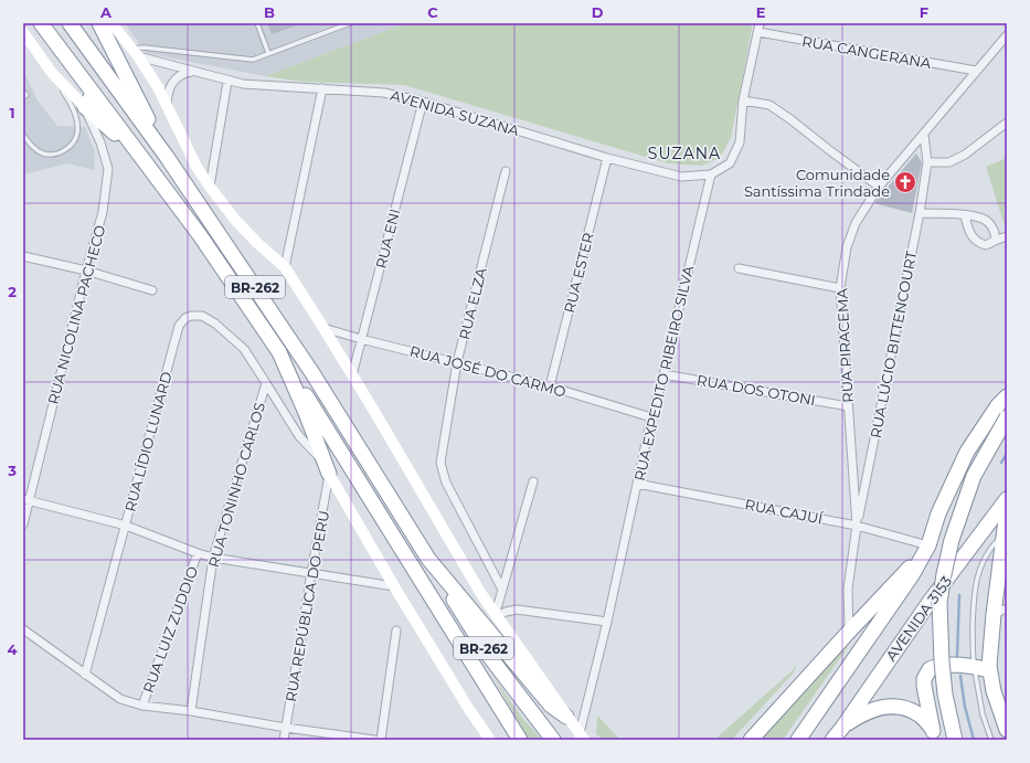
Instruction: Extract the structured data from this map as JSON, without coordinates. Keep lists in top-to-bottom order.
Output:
{
  "streets": {
    "highway": ["BR-262", "AVENIDA 3153"],
    "street": [
      "RUA CANGERANA",
      "AVENIDA SUZANA",
      "RUA ENI",
      "RUA ESTER",
      "RUA ELZA",
      "RUA NICOLINA PACHECO",
      "RUA LÚCIO BITTENCOURT",
      "RUA PIRACEMA",
      "RUA JOSÉ DO CARMO",
      "RUA EXPEDITO RIBEIRO SILVA",
      "RUA DOS OTONI",
      "RUA LÍDIO LUNARD",
      "RUA TONINHO CARLOS",
      "RUA CAJUÍ",
      "RUA REPÚBLICA DO PERU",
      "RUA LUIZ ZUDDIO"
    ]
  },
  "crossings": [
    ["RUA CANGERANA", "RUA PIRACEMA"],
    ["AVENIDA SUZANA", "RUA ENI"],
    ["AVENIDA SUZANA", "RUA ESTER"],
    ["AVENIDA SUZANA", "RUA EXPEDITO RIBEIRO SILVA"],
    ["RUA ENI", "RUA JOSÉ DO CARMO"],
    ["RUA ESTER", "RUA JOSÉ DO CARMO"],
    ["BR-262", "RUA LÍDIO LUNARD"],
    ["BR-262", "RUA REPÚBLICA DO PERU"],
    ["RUA ELZA", "RUA JOSÉ DO CARMO"],
    ["RUA LÚCIO BITTENCOURT", "RUA PIRACEMA"],
    ["RUA LÚCIO BITTENCOURT", "RUA CAJUÍ"],
    ["RUA PIRACEMA", "RUA DOS OTONI"],
    ["RUA PIRACEMA", "RUA CAJUÍ"],
    ["RUA JOSÉ DO CARMO", "RUA EXPEDITO RIBEIRO SILVA"],
    ["RUA EXPEDITO RIBEIRO SILVA", "RUA DOS OTONI"],
    ["RUA EXPEDITO RIBEIRO SILVA", "RUA CAJUÍ"],
    ["RUA LÍDIO LUNARD", "RUA TONINHO CARLOS"],
    ["RUA LÍDIO LUNARD", "RUA REPÚBLICA DO PERU"],
    ["RUA LÍDIO LUNARD", "RUA LUIZ ZUDDIO"],
    ["RUA TONINHO CARLOS", "RUA LUIZ ZUDDIO"],
    ["RUA CAJUÍ", "AVENIDA 3153"],
    ["RUA REPÚBLICA DO PERU", "RUA LUIZ ZUDDIO"]
  ],
  "districts": ["SUZANA"],
  "places": {
    "church": ["Comunidade Santíssima Trindade"]
  },
  "grid": {
    "columns": [
      "A",
      "B",
      "C",
      "D",
      "E",
      "F"
    ],
    "rows": [
      "1",
      "2",
      "3",
      "4"
    ]
  }
}
